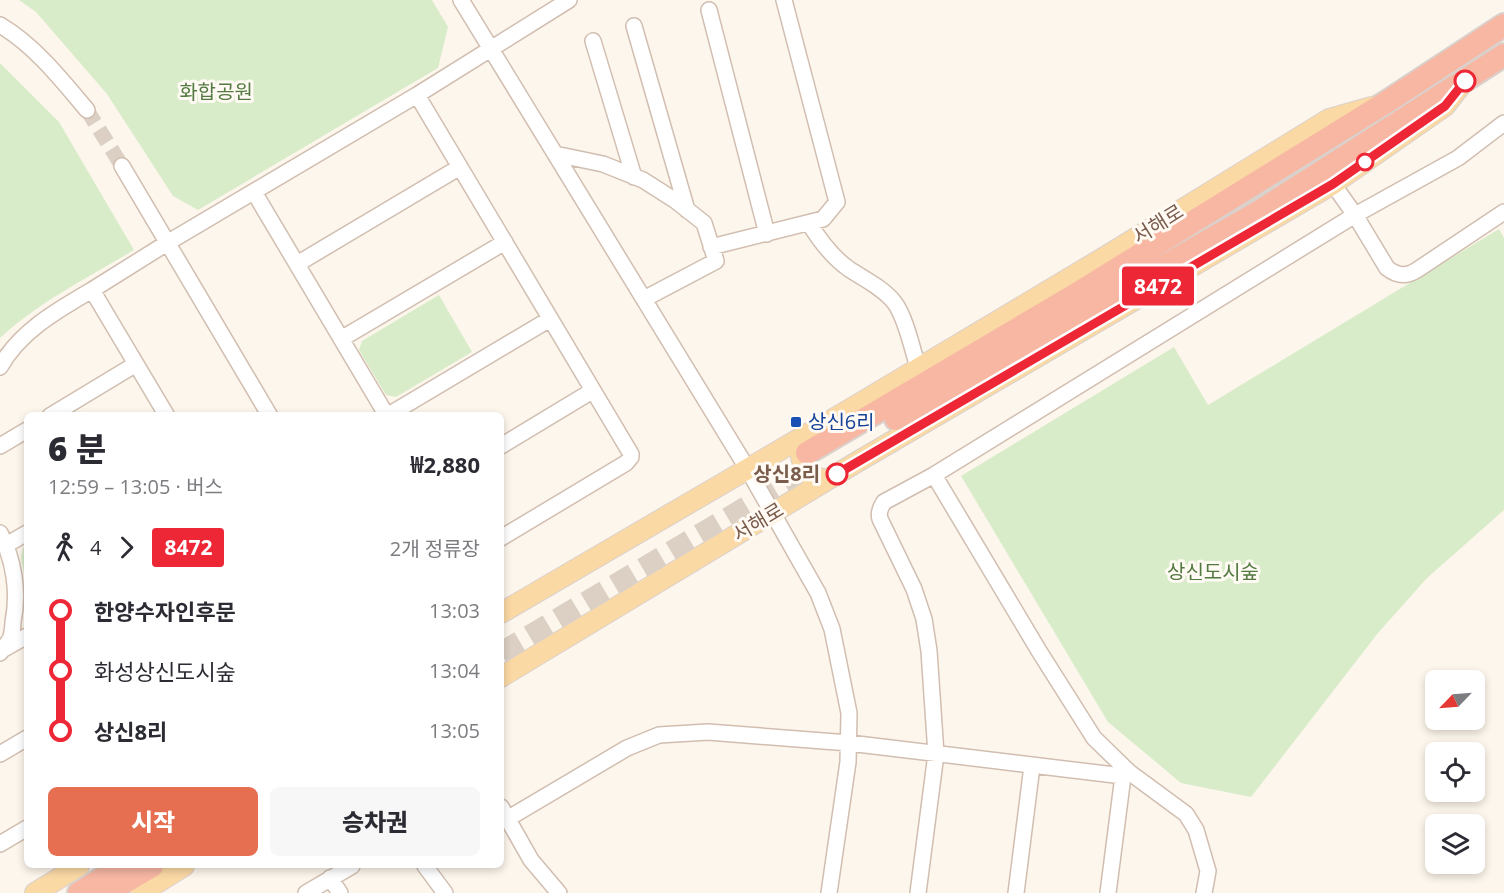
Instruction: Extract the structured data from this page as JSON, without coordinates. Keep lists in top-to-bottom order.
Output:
{
  "streets": {
    "highway": ["서해로"]
  },
  "parks": ["화합공원", "상신도시숲"],
  "places": {
    "transit": ["상신6리"],
    "other": ["상신8리"]
  },
  "lines": ["bus line 8472"],
  "north": "bottom left",
  "page": {
    "on_map": "8472",
    "heading": ["6 분", "12:59 – 13:05 · 버스", "₩2,880"],
    "legs": ["4", "8472", "2개 정류장"],
    "list": [
      {
        "name": "한양수자인후문",
        "value": "13:03"
      },
      {
        "name": "화성상신도시숲",
        "value": "13:04"
      },
      {
        "name": "상신8리",
        "value": "13:05"
      }
    ],
    "buttons": ["시작", "승차권"]
  }
}
